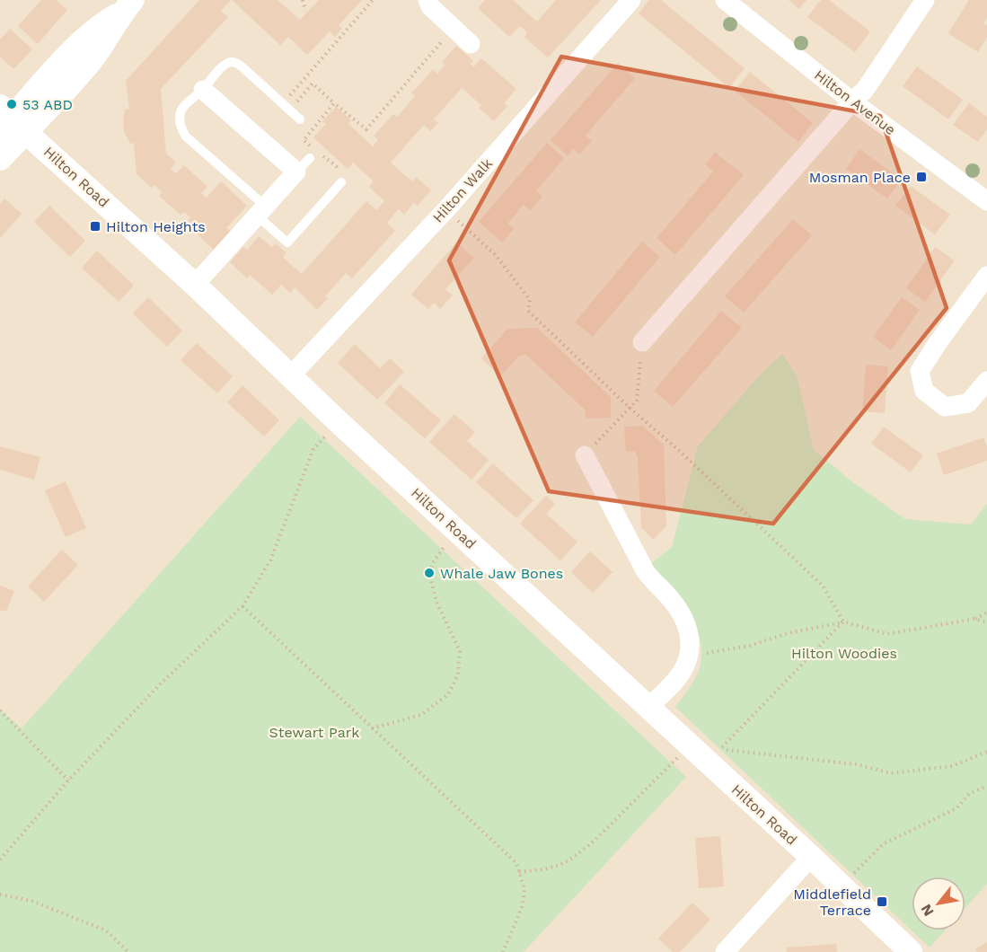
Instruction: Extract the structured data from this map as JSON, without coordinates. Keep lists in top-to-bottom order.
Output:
{
  "streets": {
    "street": ["Hilton Avenue", "Hilton Road", "Hilton Walk"]
  },
  "crossings": [
    ["Hilton Road", "Hilton Walk"]
  ],
  "parks": ["Hilton Woodies", "Stewart Park"],
  "places": {
    "other": ["53 ABD", "Whale Jaw Bones"],
    "transit": ["Mosman Place", "Hilton Heights", "Middlefield Terrace"]
  },
  "north": "bottom left"
}
